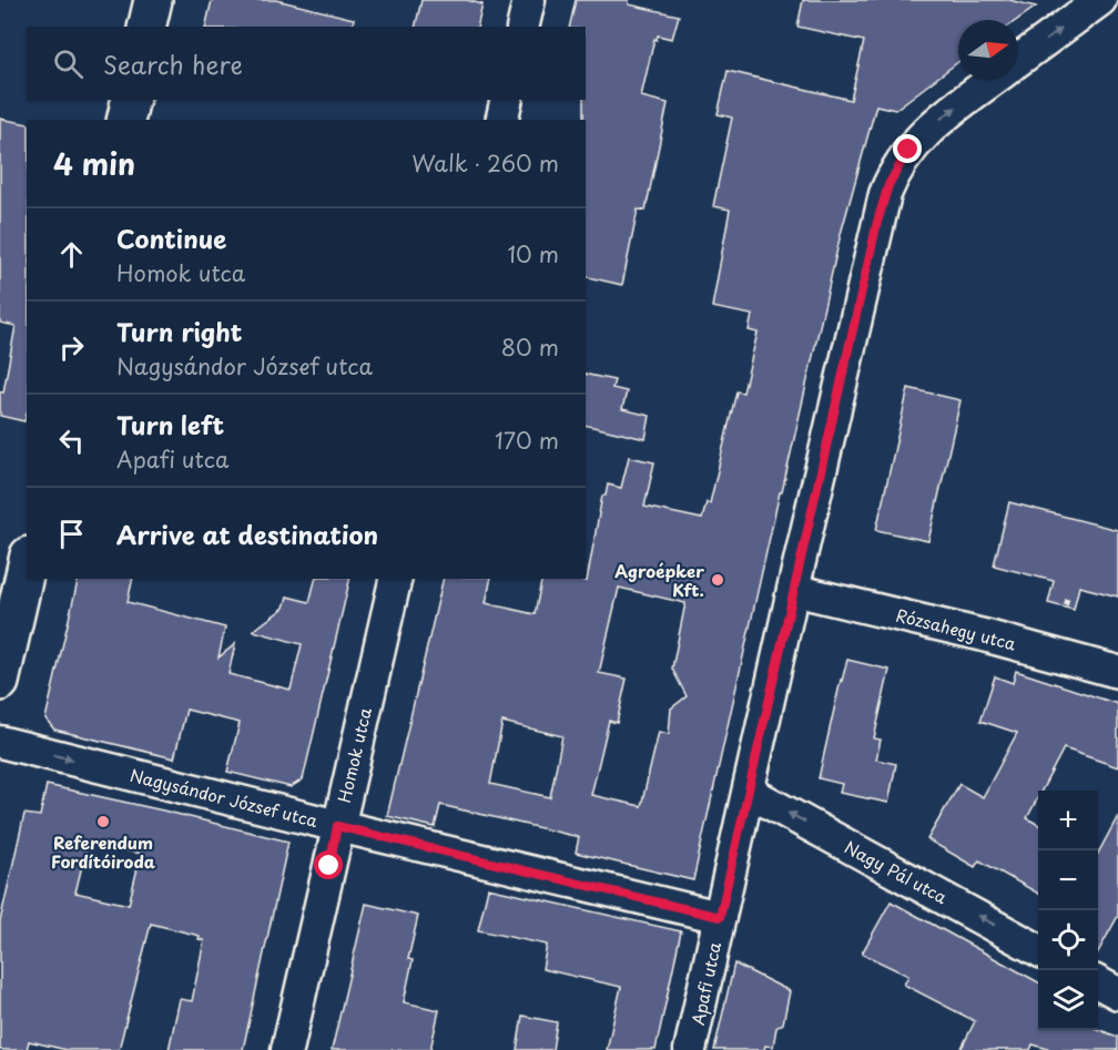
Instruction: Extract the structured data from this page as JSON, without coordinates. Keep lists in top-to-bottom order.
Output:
{
  "streets": {
    "street": [
      "Rózsahegy utca",
      "Homok utca",
      "Nagysándor József utca",
      "Nagy Pál utca",
      "Apafi utca"
    ]
  },
  "crossings": [
    ["Rózsahegy utca", "Apafi utca"],
    ["Homok utca", "Nagysándor József utca"],
    ["Nagysándor József utca", "Apafi utca"],
    ["Nagy Pál utca", "Apafi utca"]
  ],
  "one_way": ["Nagysándor József utca", "Nagy Pál utca", "Apafi utca"],
  "places": ["Agroépker Kft.", "Referendum Fordítóiroda"],
  "north": "right",
  "page": {
    "search": "Search here",
    "heading": ["4 min", "Walk · 260 m"],
    "list": [
      ["Continue", "Homok utca", "10 m"],
      ["Turn right", "Nagysándor József utca", "80 m"],
      ["Turn left", "Apafi utca", "170 m"],
      "Arrive at destination"
    ],
    "map_buttons": ["+", "−"]
  }
}
